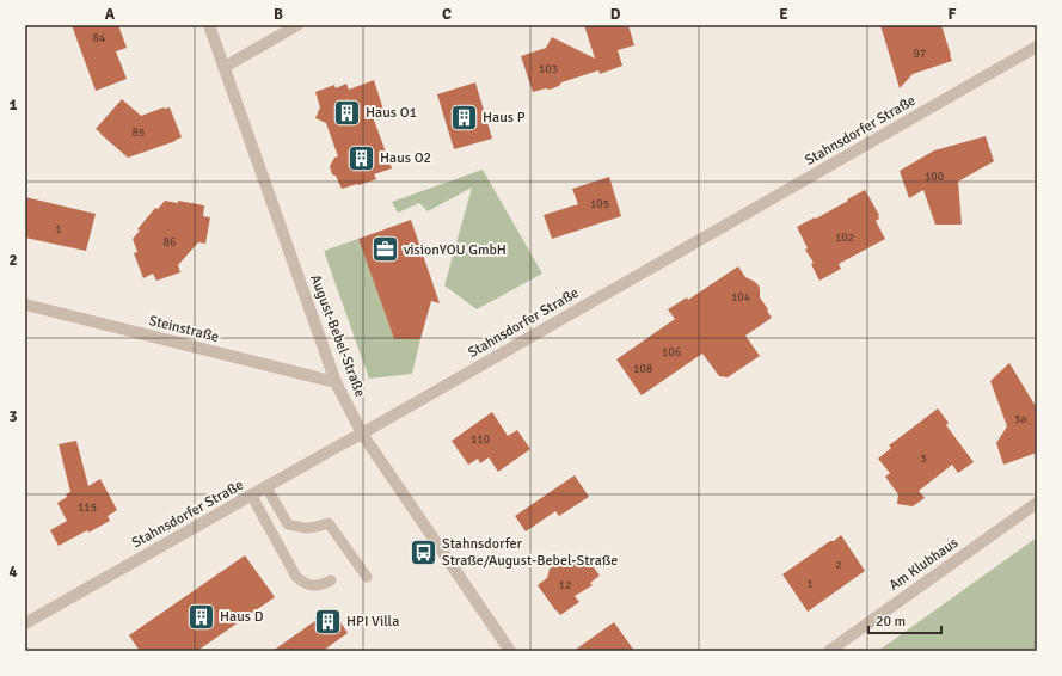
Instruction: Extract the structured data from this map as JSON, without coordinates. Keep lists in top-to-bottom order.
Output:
{
  "streets": {
    "street": [
      "Stahnsdorfer Straße",
      "Steinstraße",
      "August-Bebel-Straße",
      "Am Klubhaus"
    ]
  },
  "crossings": [
    ["Stahnsdorfer Straße", "August-Bebel-Straße"],
    ["Steinstraße", "August-Bebel-Straße"]
  ],
  "places": {
    "building": [
      "Haus O1",
      "Haus P",
      "Haus O2",
      "Haus D",
      "HPI Villa"
    ],
    "office": ["visionYOU GmbH"],
    "bus stop": ["Stahnsdorfer Straße/August-Bebel-Straße"]
  },
  "house_numbers": [
    "84",
    "97",
    "103",
    "85",
    "100",
    "105",
    "1",
    "102",
    "86",
    "104",
    "106",
    "108",
    "3a",
    "110",
    "3",
    "115",
    "2",
    "1",
    "12"
  ],
  "scale_bar": "20 m",
  "grid": {
    "columns": [
      "A",
      "B",
      "C",
      "D",
      "E",
      "F"
    ],
    "rows": [
      "1",
      "2",
      "3",
      "4"
    ]
  }
}
